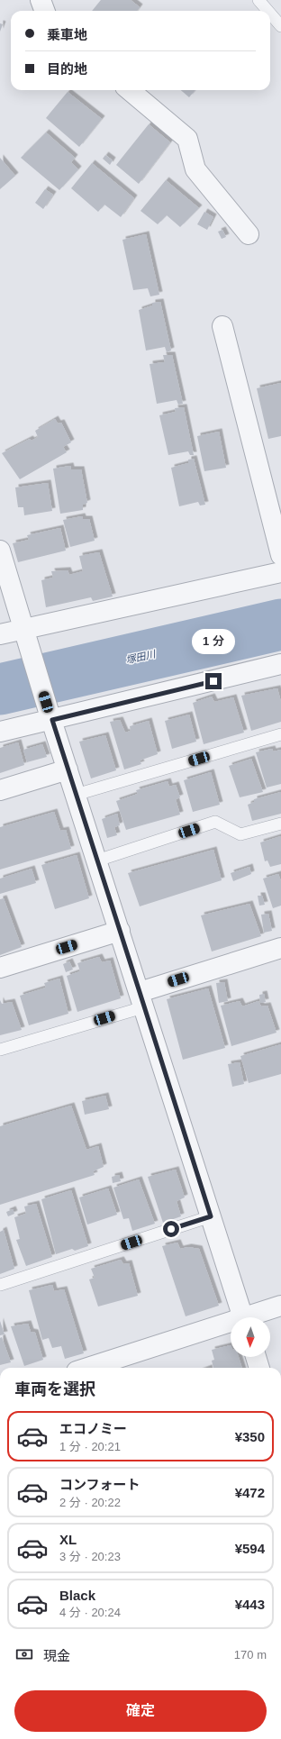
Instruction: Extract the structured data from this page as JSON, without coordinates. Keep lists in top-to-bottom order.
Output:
{
  "water": ["塚田川"],
  "north": "bottom",
  "page": {
    "banner": ["乗車地", "目的地"],
    "bubble": "1 分",
    "heading": "車両を選択",
    "list": [
      {
        "name": "エコノミー",
        "note": "1 分 · 20:21",
        "value": "¥350"
      },
      {
        "name": "コンフォート",
        "note": "2 分 · 20:22",
        "value": "¥472"
      },
      {
        "name": "XL",
        "note": "3 分 · 20:23",
        "value": "¥594"
      },
      {
        "name": "Black",
        "note": "4 分 · 20:24",
        "value": "¥443"
      }
    ],
    "pay": ["現金", "170 m"],
    "buttons": "確定"
  }
}
